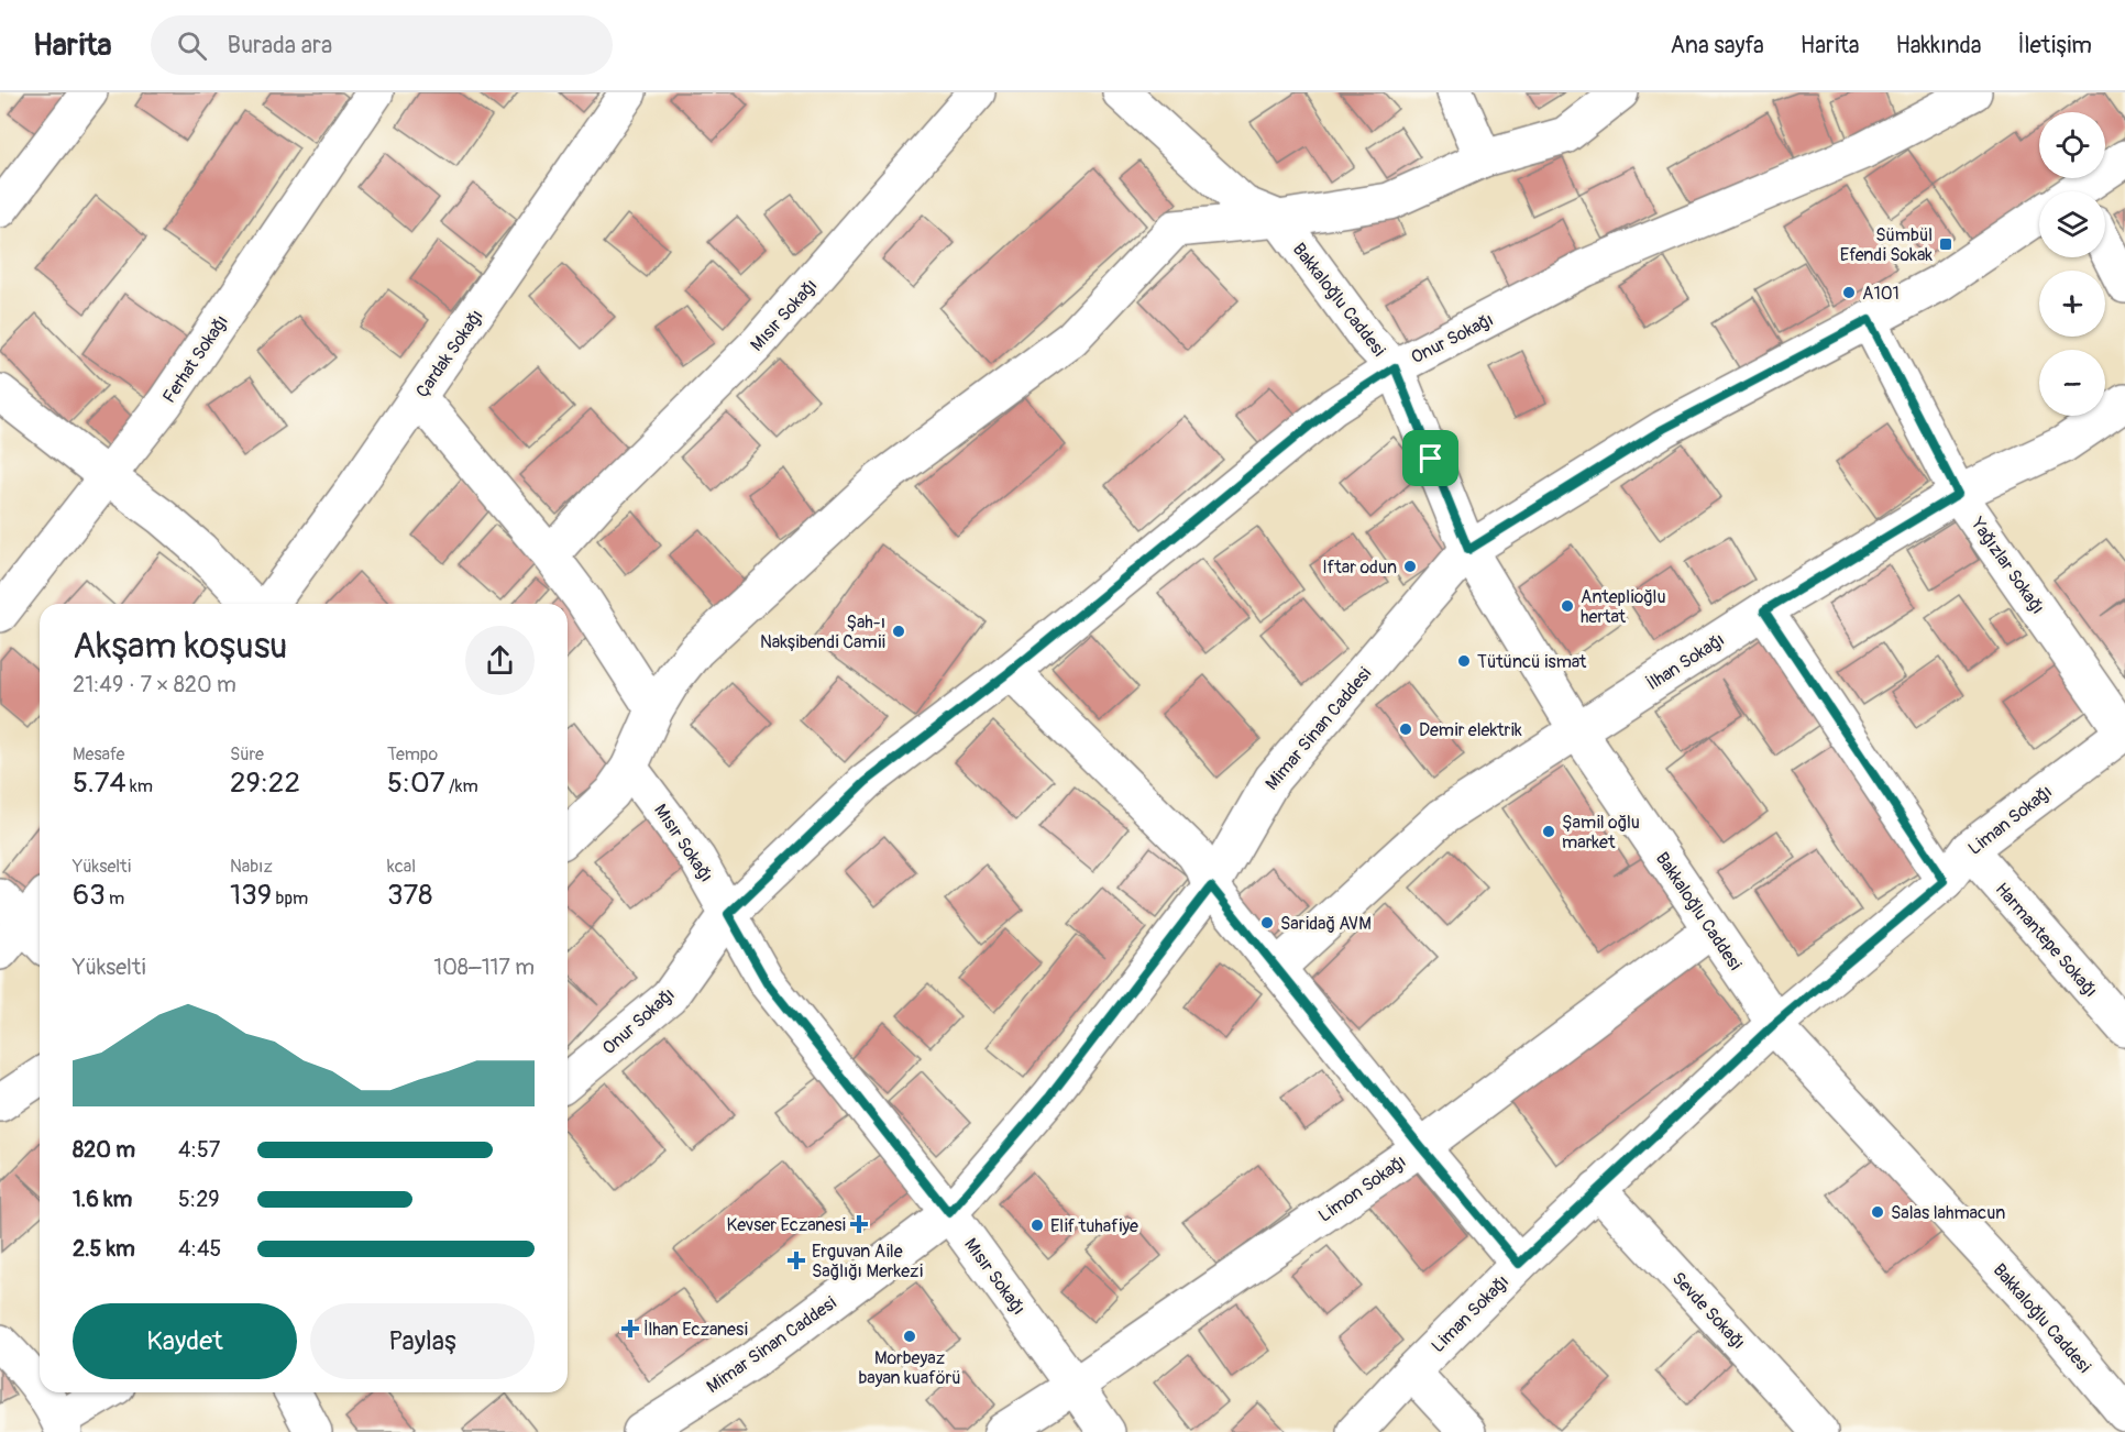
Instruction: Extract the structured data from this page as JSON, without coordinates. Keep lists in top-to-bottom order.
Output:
{
  "streets": {
    "street": [
      "Bakkaloğlu Caddesi",
      "Mısır Sokağı",
      "Onur Sokağı",
      "Çardak Sokağı",
      "Ferhat Sokağı",
      "Yağızlar Sokağı",
      "İlhan Sokağı",
      "Mimar Sinan Caddesi",
      "Liman Sokağı",
      "Harmantepe Sokağı",
      "Limon Sokağı",
      "Sevde Sokağı"
    ]
  },
  "crossings": [
    ["Bakkaloğlu Caddesi", "Onur Sokağı"],
    ["Bakkaloğlu Caddesi", "İlhan Sokağı"],
    ["Bakkaloğlu Caddesi", "Mimar Sinan Caddesi"],
    ["Bakkaloğlu Caddesi", "Liman Sokağı"],
    ["Bakkaloğlu Caddesi", "Limon Sokağı"],
    ["Mısır Sokağı", "Onur Sokağı"],
    ["Mısır Sokağı", "Mimar Sinan Caddesi"],
    ["Mısır Sokağı", "Limon Sokağı"],
    ["Yağızlar Sokağı", "İlhan Sokağı"],
    ["Yağızlar Sokağı", "Mimar Sinan Caddesi"],
    ["Yağızlar Sokağı", "Liman Sokağı"],
    ["Liman Sokağı", "Harmantepe Sokağı"],
    ["Liman Sokağı", "Sevde Sokağı"]
  ],
  "places": {
    "transit": ["Sümbül Efendi Sokak"],
    "other": [
      "A101",
      "Iftar odun",
      "Anteplioğlu hertat",
      "Şah-ı Nakşibendi Camii",
      "Tütüncü ismat",
      "Demir elektrik",
      "Şamil oğlu market",
      "Saridağ AVM",
      "Salas lahmacun",
      "Elif tuhafiye",
      "Morbeyaz bayan kuaförü"
    ],
    "health": ["Kevser Eczanesi", "Erguvan Aile Sağlığı Merkezi", "İlhan Eczanesi"]
  },
  "page": {
    "header": "Harita",
    "search": "Burada ara",
    "nav": [
      "Ana sayfa",
      "Harita",
      "Hakkında",
      "İletişim"
    ],
    "map_buttons": ["+", "−"],
    "heading": ["Akşam koşusu", "21:49 · 7 × 820 m"],
    "stats": [
      ["Mesafe", "5.74 km"],
      ["Süre", "29:22"],
      ["Tempo", "5:07 /km"],
      ["Yükselti", "63 m"],
      ["Nabız", "139 bpm"],
      ["kcal", "378"]
    ],
    "chart": ["Yükselti", "108–117 m"],
    "list": [
      {
        "name": "820 m",
        "note": "4:57"
      },
      {
        "name": "1.6 km",
        "note": "5:29"
      },
      {
        "name": "2.5 km",
        "note": "4:45"
      }
    ],
    "buttons": ["Kaydet", "Paylaş"]
  }
}
